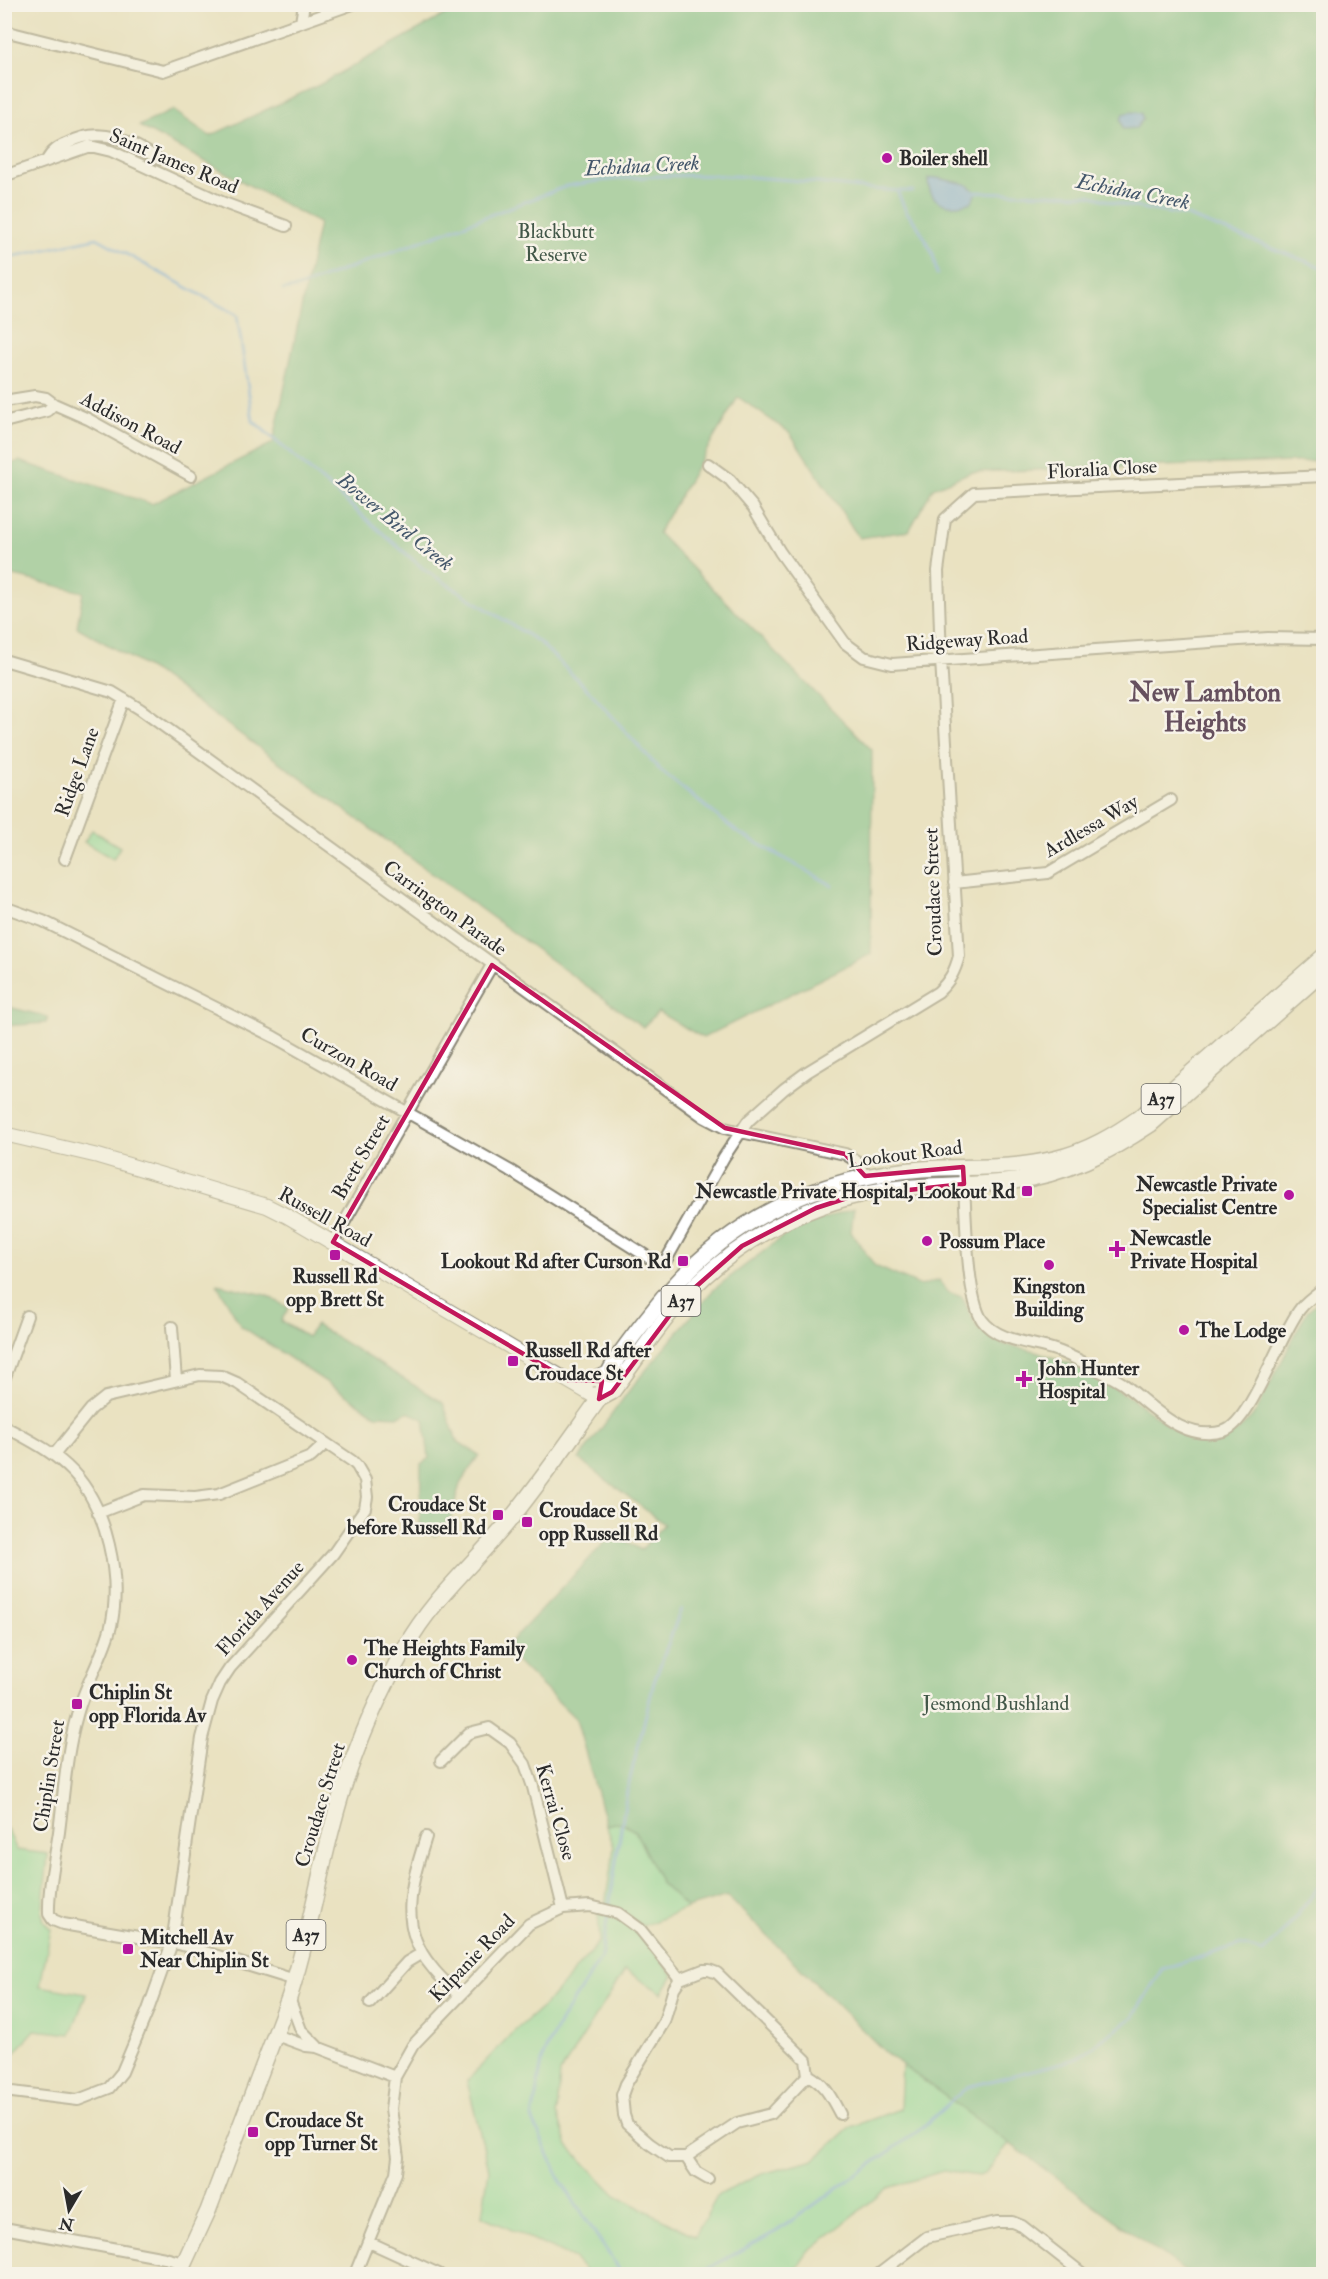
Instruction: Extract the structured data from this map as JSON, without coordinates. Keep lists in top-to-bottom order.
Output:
{
  "streets": {
    "highway": ["Croudace Street", "A37", "Lookout Road"],
    "main road": ["Russell Road"],
    "street": [
      "Saint James Road",
      "Addison Road",
      "Floralia Close",
      "Ridgeway Road",
      "Ridge Lane",
      "Ardlessa Way",
      "Carrington Parade",
      "Curzon Road",
      "Brett Street",
      "Florida Avenue",
      "Chiplin Street",
      "Kerrai Close",
      "Kilpanie Road"
    ]
  },
  "crossings": [
    ["Floralia Close", "Croudace Street"],
    ["Ridgeway Road", "Croudace Street"],
    ["Ridge Lane", "Carrington Parade"],
    ["Ardlessa Way", "Croudace Street"],
    ["Croudace Street", "Carrington Parade"],
    ["Croudace Street", "Curzon Road"],
    ["Croudace Street", "Lookout Road"],
    ["Croudace Street", "Russell Road"],
    ["Carrington Parade", "Lookout Road"],
    ["Carrington Parade", "Brett Street"],
    ["Curzon Road", "Brett Street"],
    ["Lookout Road", "Russell Road"],
    ["Brett Street", "Russell Road"],
    ["Florida Avenue", "Chiplin Street"],
    ["Kerrai Close", "Kilpanie Road"]
  ],
  "districts": ["New Lambton Heights"],
  "water": ["Echidna Creek", "Bower Bird Creek"],
  "parks": ["Blackbutt Reserve", "Jesmond Bushland"],
  "places": {
    "other": [
      "Boiler shell",
      "Newcastle Private Specialist Centre",
      "Possum Place",
      "Kingston Building",
      "The Lodge",
      "The Heights Family Church of Christ"
    ],
    "transit": [
      "Newcastle Private Hospital, Lookout Rd",
      "Russell Rd opp Brett St",
      "Lookout Rd after Curson Rd",
      "Russell Rd after Croudace St",
      "Croudace St before Russell Rd",
      "Croudace St opp Russell Rd",
      "Chiplin St opp Florida Av",
      "Mitchell Av Near Chiplin St",
      "Croudace St opp Turner St"
    ],
    "health": ["Newcastle Private Hospital", "John Hunter Hospital"]
  },
  "north": "bottom"
}
